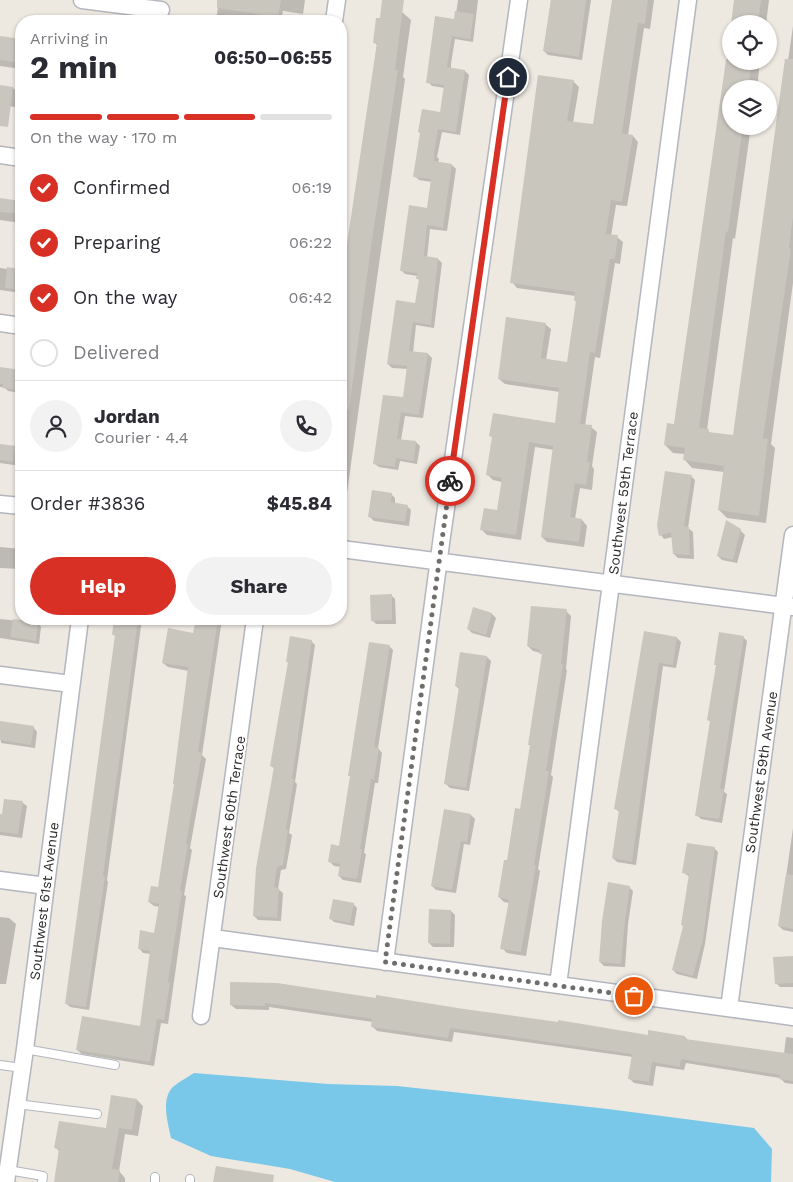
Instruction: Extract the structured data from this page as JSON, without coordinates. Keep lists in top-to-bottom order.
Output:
{
  "streets": {
    "street": [
      "Southwest 59th Terrace",
      "Southwest 59th Avenue",
      "Southwest 60th Terrace",
      "Southwest 61st Avenue"
    ]
  },
  "page": {
    "heading": ["2 min", "Arriving in", "06:50–06:55"],
    "panel": [
      "Jordan",
      "Courier · 4.4",
      "Order #3836",
      "$45.84"
    ],
    "bar": "On the way · 170 m",
    "list": [
      ["Confirmed", "06:19"],
      ["Preparing", "06:22"],
      ["On the way", "06:42"],
      "Delivered"
    ],
    "buttons": ["Help", "Share"]
  }
}
